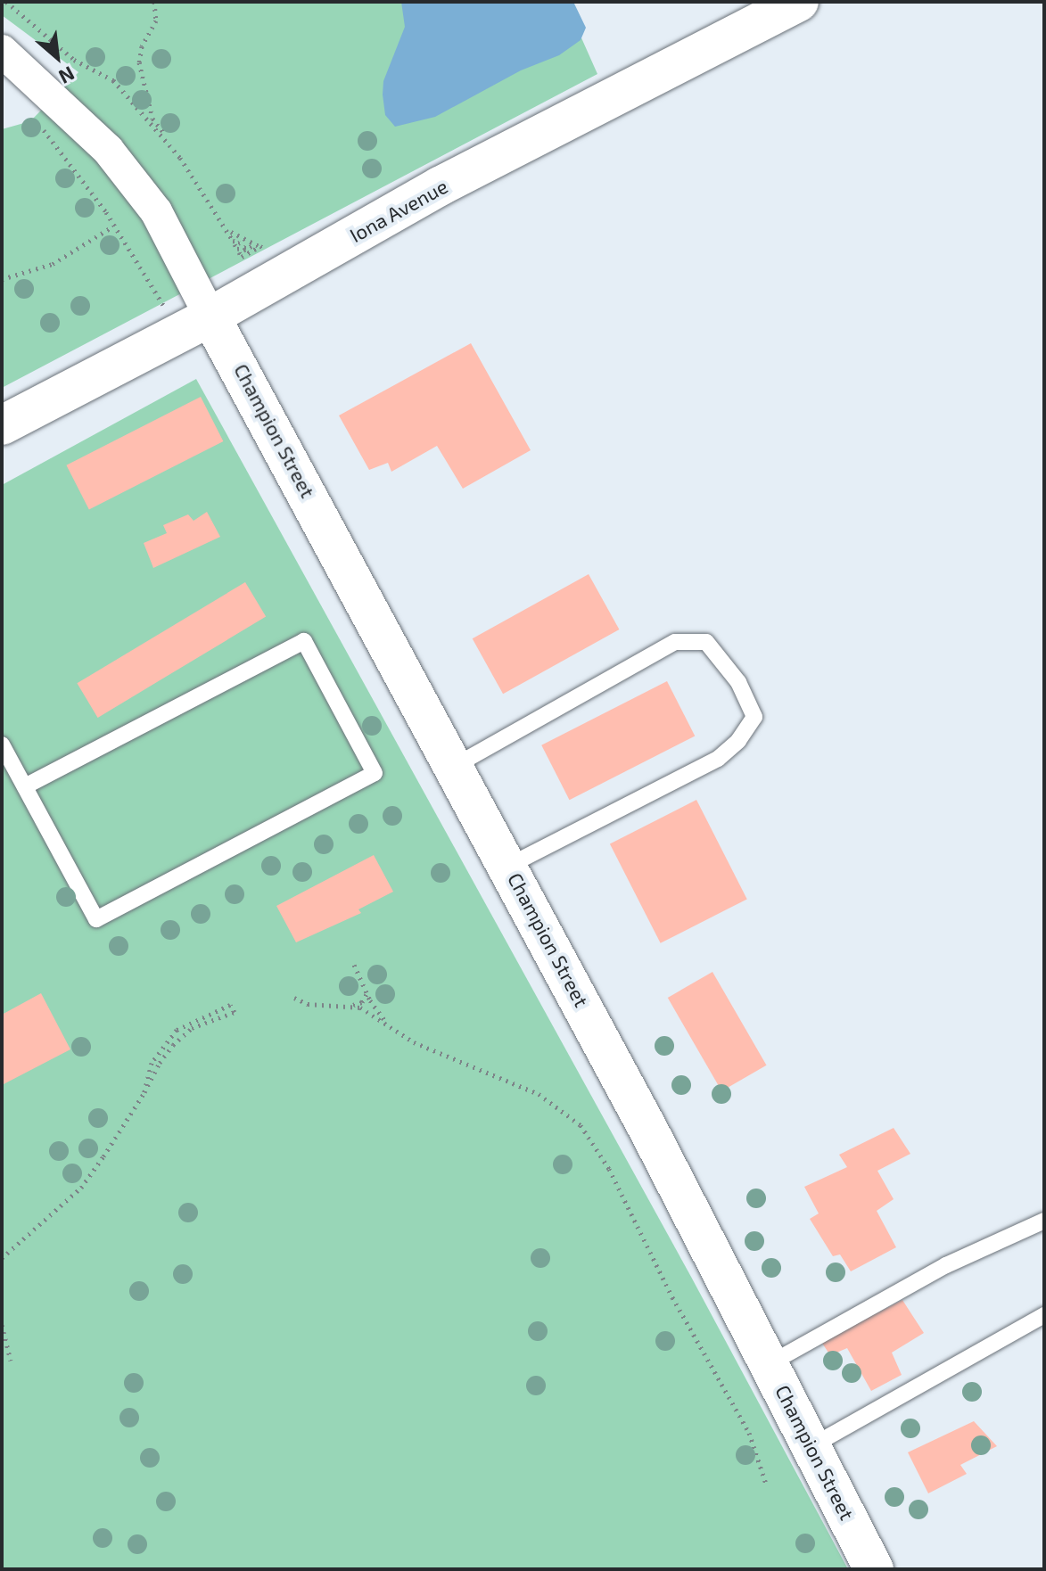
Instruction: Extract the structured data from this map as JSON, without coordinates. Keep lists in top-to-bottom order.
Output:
{
  "streets": {
    "street": ["Iona Avenue", "Champion Street"]
  },
  "crossings": [
    ["Iona Avenue", "Champion Street"]
  ],
  "north": "bottom right"
}
